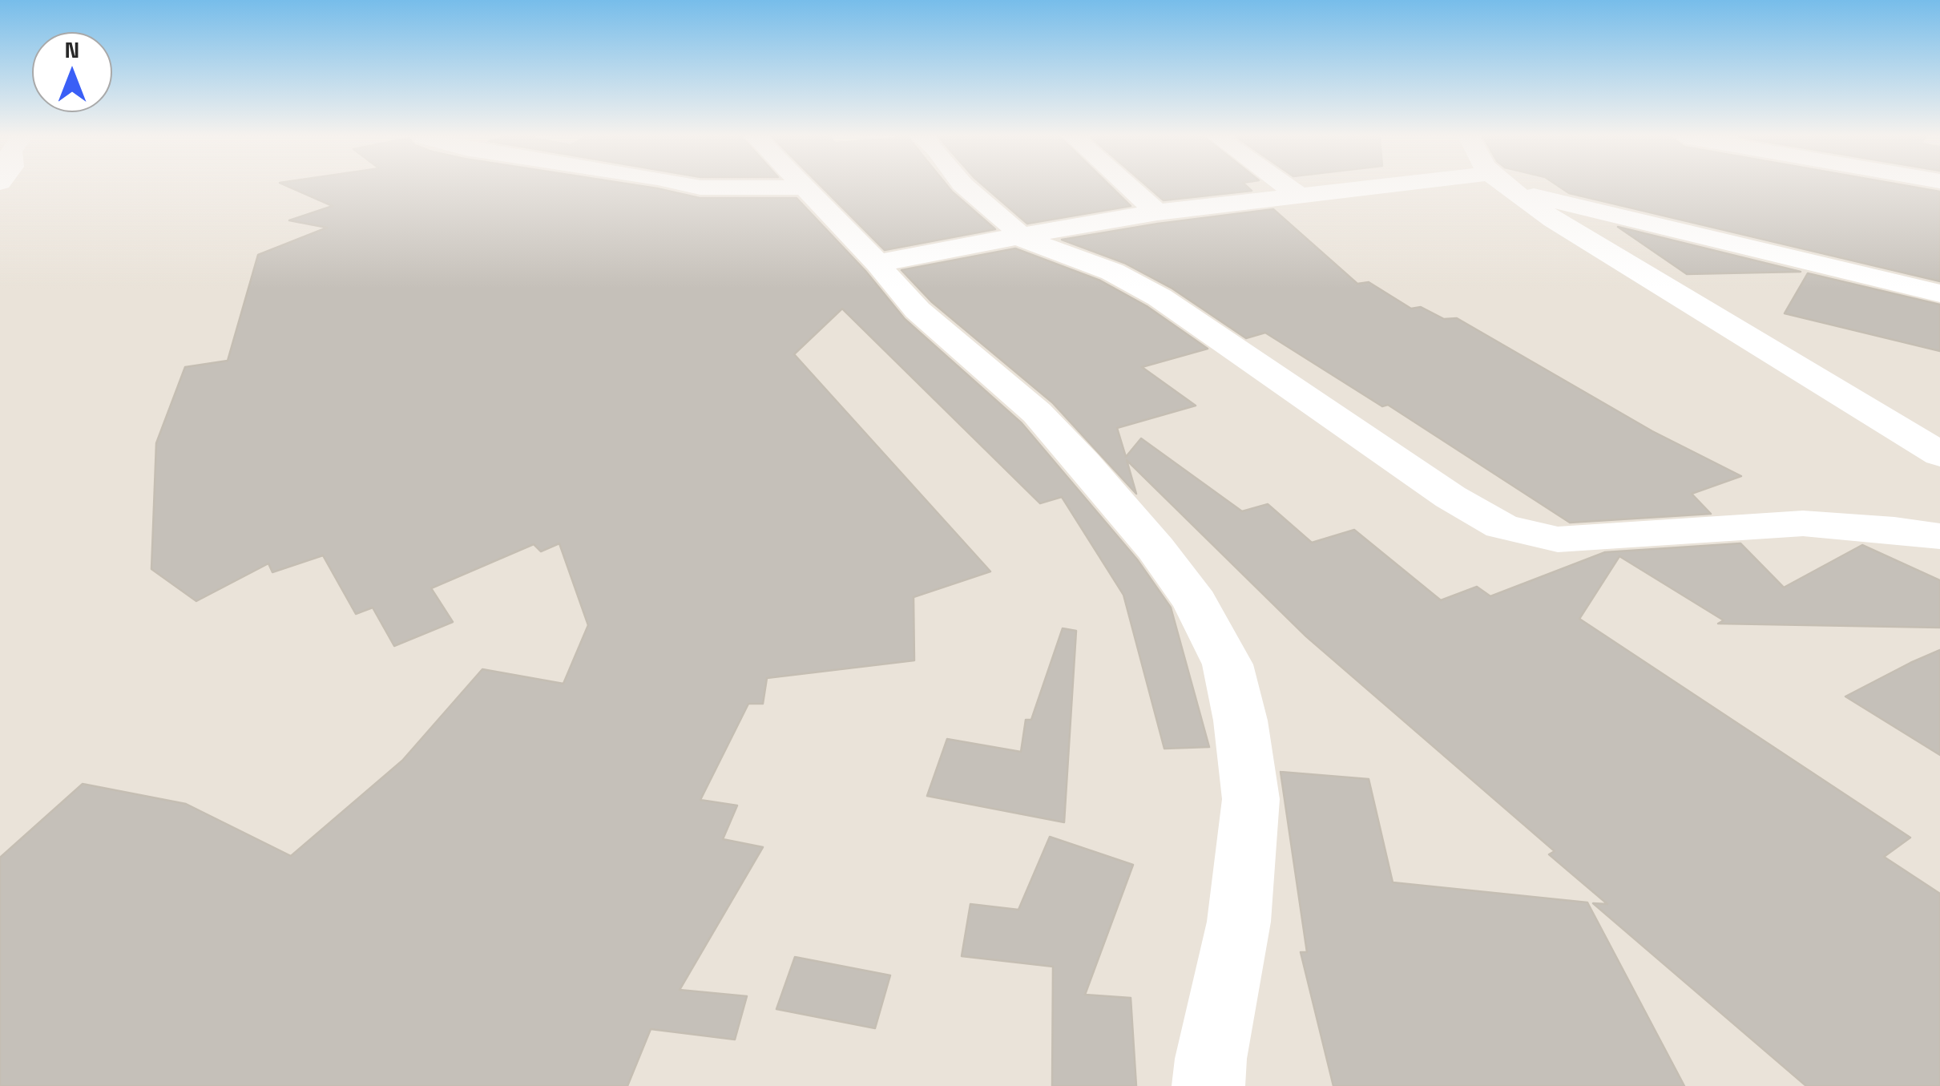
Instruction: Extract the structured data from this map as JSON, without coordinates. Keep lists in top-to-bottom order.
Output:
{
  "north": "top"
}
